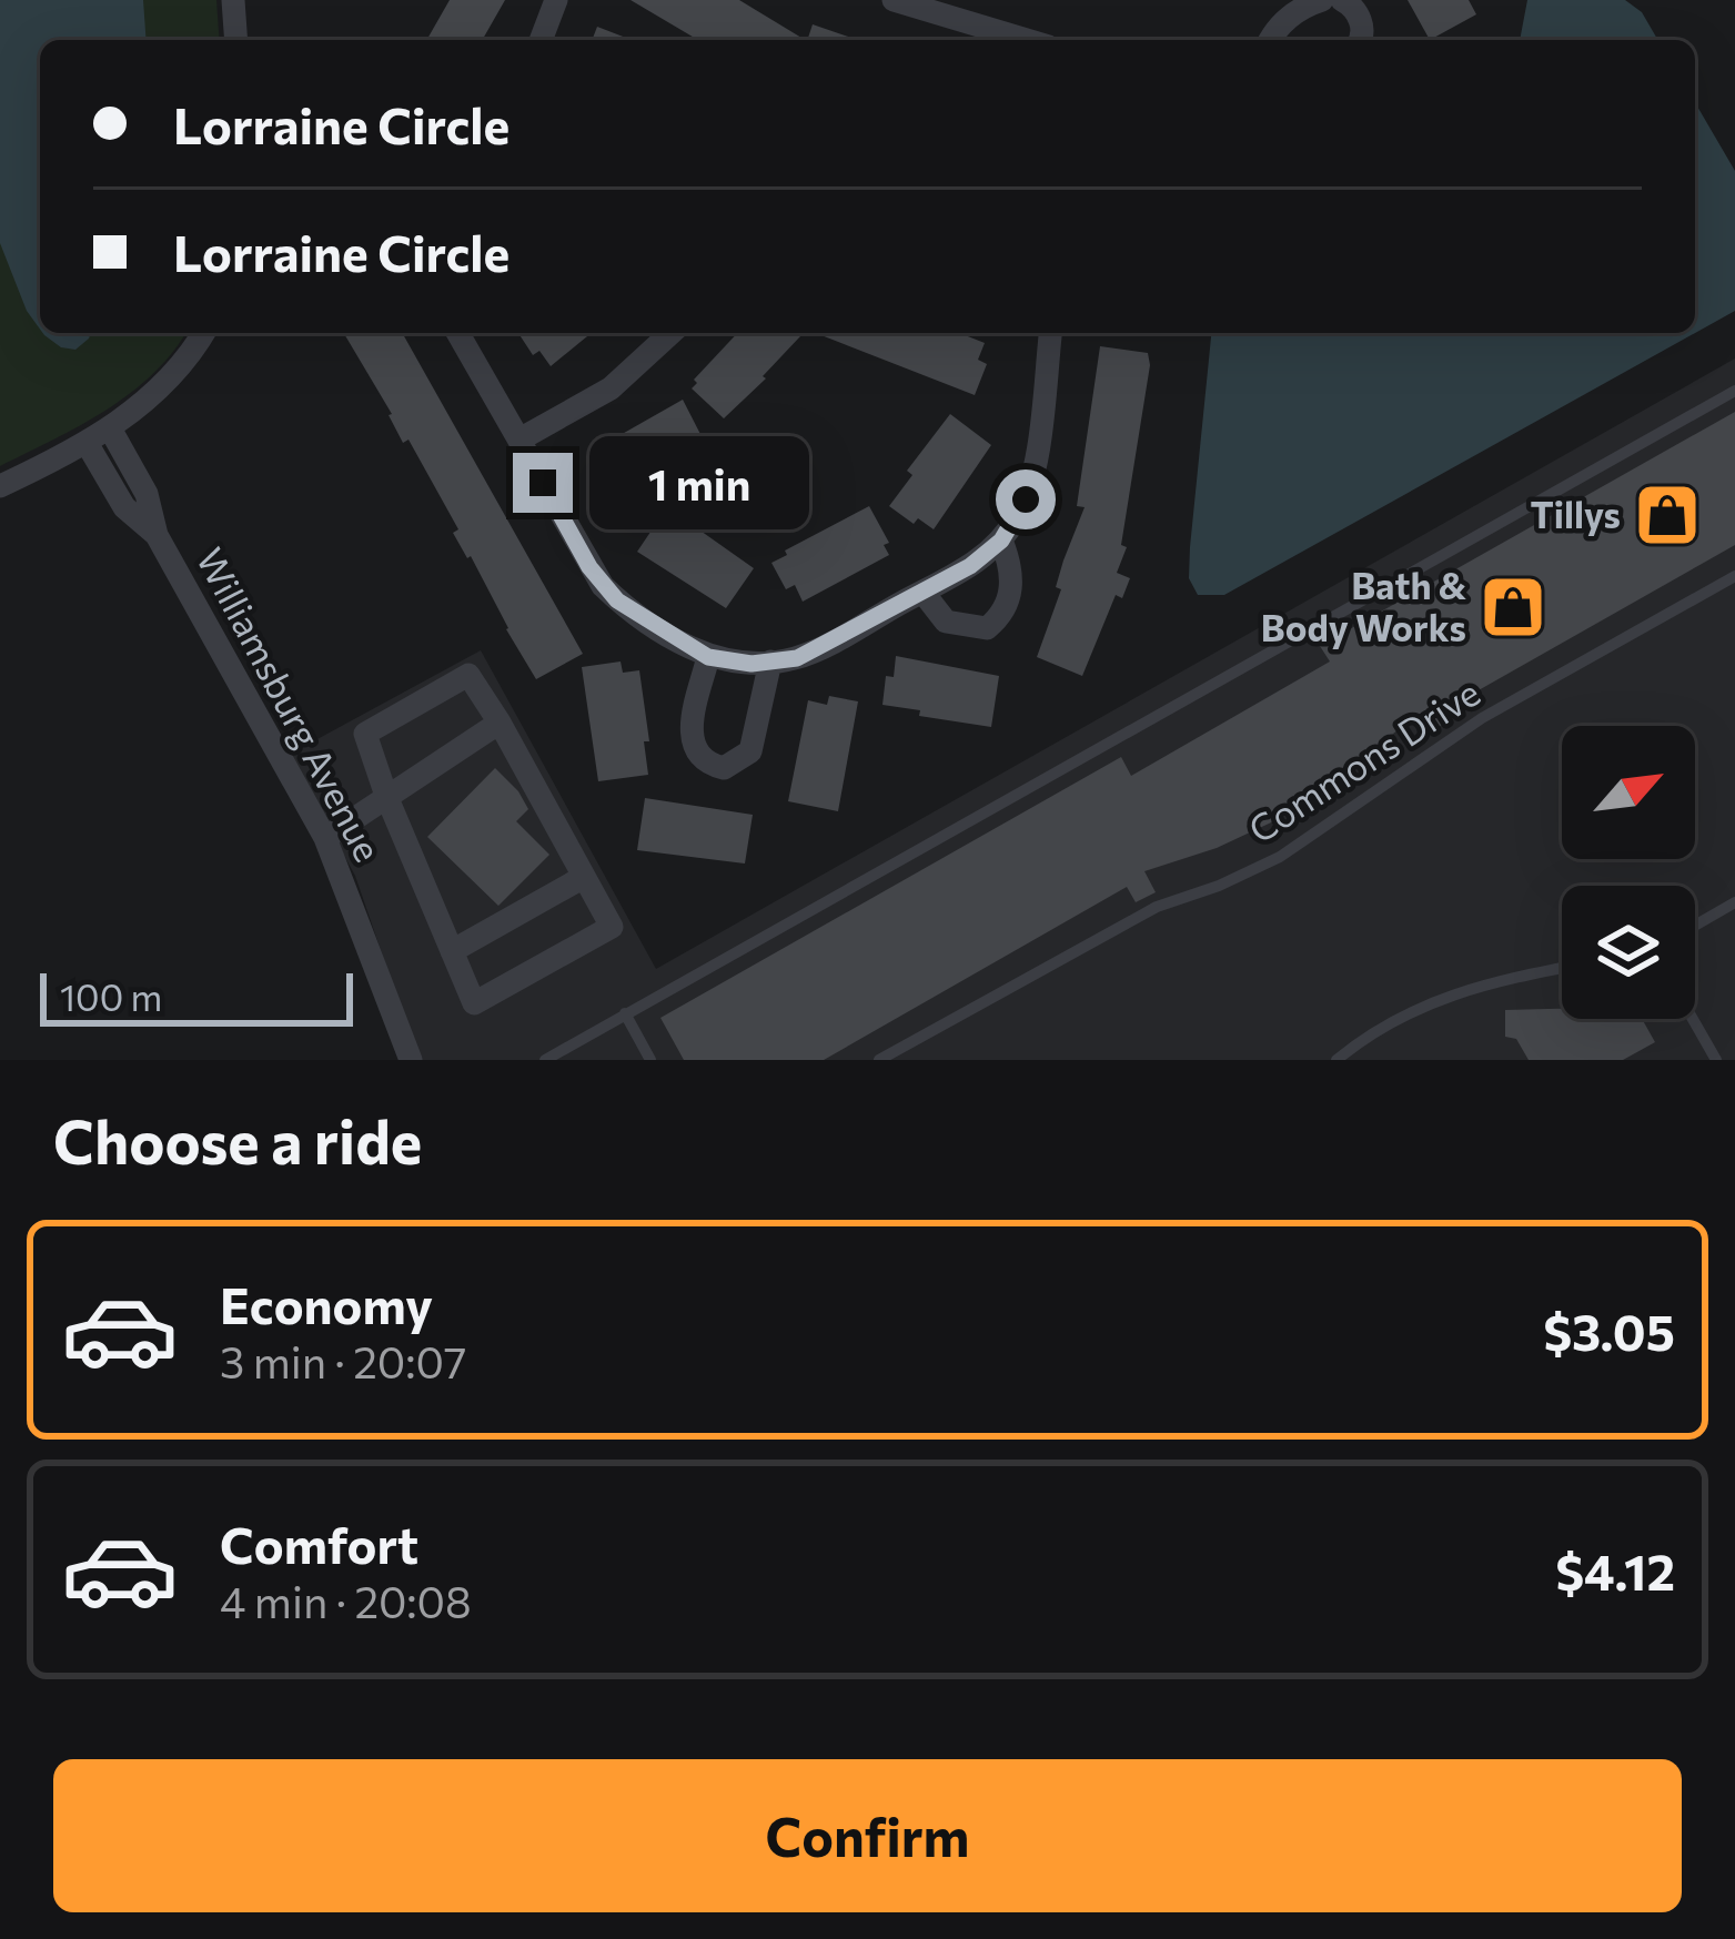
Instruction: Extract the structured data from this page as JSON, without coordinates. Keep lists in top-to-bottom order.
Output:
{
  "streets": {
    "street": ["Williamsburg Avenue"],
    "lane": ["Commons Drive"]
  },
  "places": {
    "shop": ["Tillys", "Bath & Body Works"]
  },
  "scale_bar": "100 m",
  "north": "top right",
  "page": {
    "banner": ["Lorraine Circle", "Lorraine Circle"],
    "bubble": "1 min",
    "scale": "100 m",
    "heading": "Choose a ride",
    "list": [
      {
        "name": "Economy",
        "note": "3 min · 20:07",
        "value": "$3.05"
      },
      {
        "name": "Comfort",
        "note": "4 min · 20:08",
        "value": "$4.12"
      }
    ],
    "buttons": "Confirm"
  }
}
